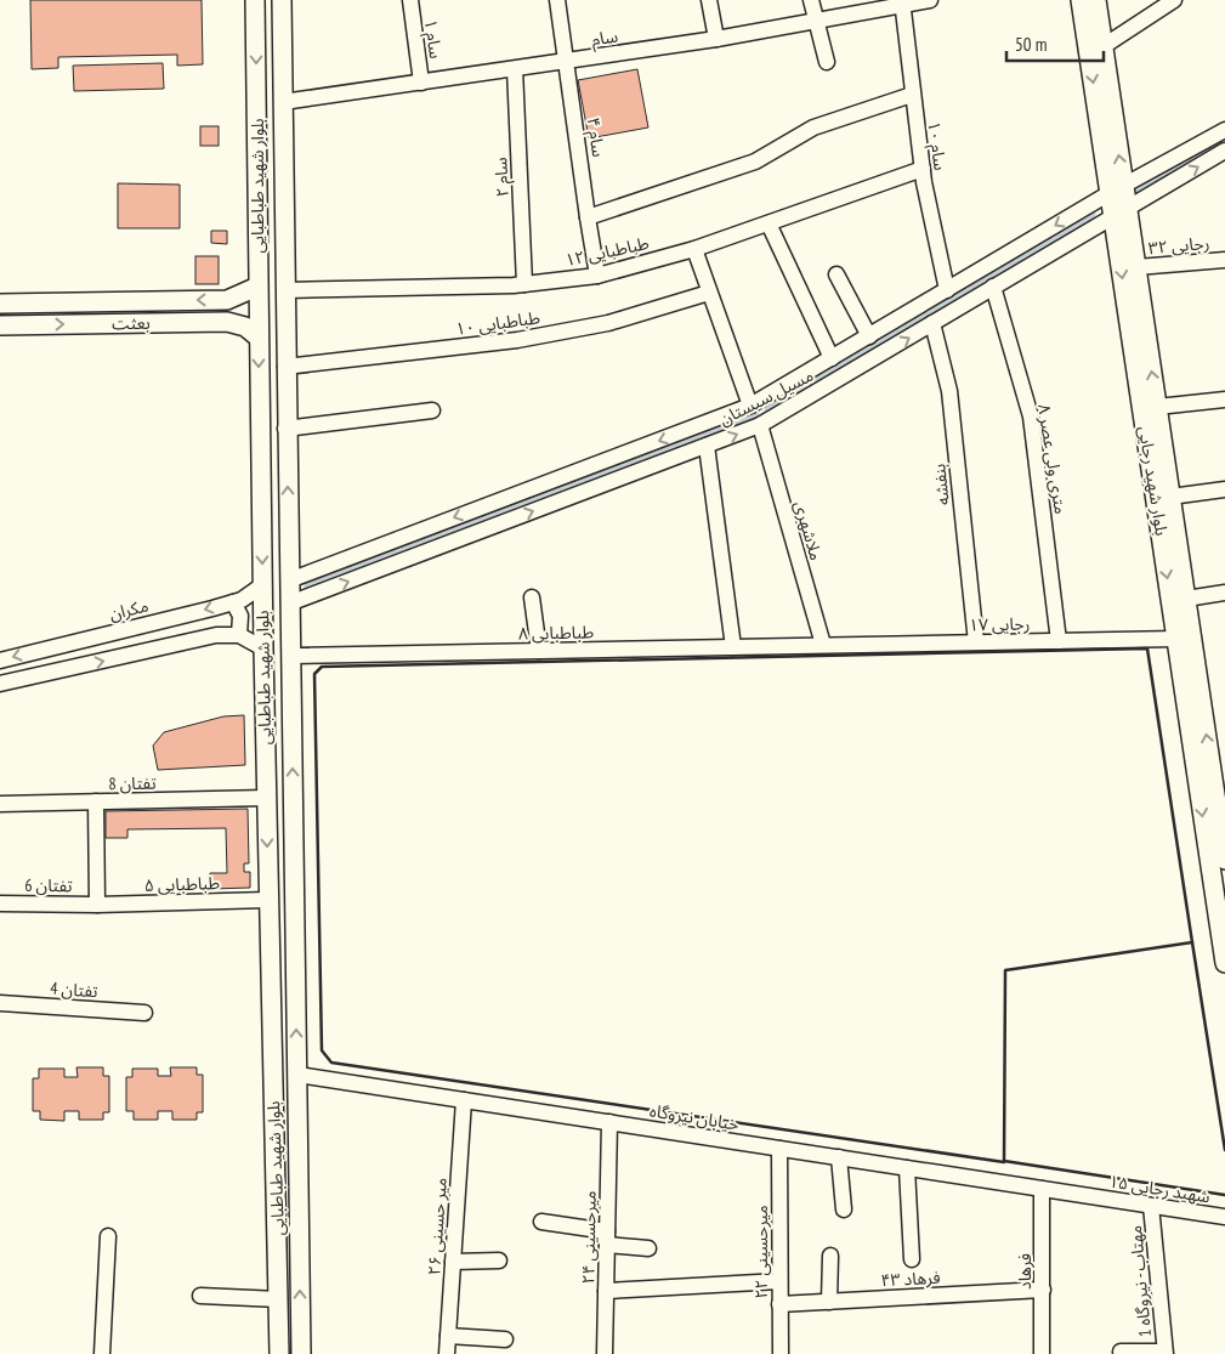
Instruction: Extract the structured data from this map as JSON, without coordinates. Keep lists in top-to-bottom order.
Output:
{
  "streets": {
    "main road": ["بلوار شهید طباطبایی", "بعثت", "بلوار شهید رجایی"],
    "street": [
      "سام",
      "سام ۱",
      "سام ۴",
      "سام ۱۰",
      "سام ۲",
      "رجایی ۳۲",
      "طباطبایی ۱۲",
      "طباطبایی ۱۰",
      "مسیل سیستان",
      "۸ متری ولی عصر",
      "بنفشه",
      "ملاشهری",
      "مکران",
      "رجایی ۱۷",
      "طباطبایی ۸",
      "تفتان 8",
      "طباطبایی ۵",
      "تفتان 6",
      "تفتان 4",
      "خیابان نیروگاه",
      "شهید رجایی ۱۵",
      "میر حسینی ۲۶",
      "میرحسینی ۲۴",
      "میرحسینی ۲۲",
      "فرهاد",
      "فرهاد ۴۳",
      "مهتاب - نیروگاه 1"
    ]
  },
  "crossings": [
    ["سام", "سام ۱"],
    ["سام", "سام ۴"],
    ["سام", "سام ۱۰"],
    ["سام", "سام ۲"],
    ["سام", "بلوار شهید طباطبایی"],
    ["سام ۴", "طباطبایی ۱۲"],
    ["سام ۱۰", "طباطبایی ۱۲"],
    ["سام ۱۰", "مسیل سیستان"],
    ["سام ۲", "طباطبایی ۱۲"],
    ["بلوار شهید طباطبایی", "طباطبایی ۱۲"],
    ["بلوار شهید طباطبایی", "بعثت"],
    ["بلوار شهید طباطبایی", "طباطبایی ۱۰"],
    ["بلوار شهید طباطبایی", "مسیل سیستان"],
    ["بلوار شهید طباطبایی", "مکران"],
    ["بلوار شهید طباطبایی", "طباطبایی ۸"],
    ["بلوار شهید طباطبایی", "تفتان 8"],
    ["بلوار شهید طباطبایی", "طباطبایی ۵"],
    ["بلوار شهید طباطبایی", "خیابان نیروگاه"],
    ["رجایی ۳۲", "بلوار شهید رجایی"],
    ["مسیل سیستان", "۸ متری ولی عصر"],
    ["مسیل سیستان", "بلوار شهید رجایی"],
    ["مسیل سیستان", "بنفشه"],
    ["مسیل سیستان", "ملاشهری"],
    ["۸ متری ولی عصر", "رجایی ۱۷"],
    ["بلوار شهید رجایی", "رجایی ۱۷"],
    ["بنفشه", "رجایی ۱۷"],
    ["ملاشهری", "رجایی ۱۷"],
    ["ملاشهری", "طباطبایی ۸"],
    ["رجایی ۱۷", "طباطبایی ۸"],
    ["طباطبایی ۵", "تفتان 6"],
    ["خیابان نیروگاه", "شهید رجایی ۱۵"],
    ["خیابان نیروگاه", "میر حسینی ۲۶"],
    ["خیابان نیروگاه", "میرحسینی ۲۴"],
    ["خیابان نیروگاه", "میرحسینی ۲۲"],
    ["خیابان نیروگاه", "فرهاد"],
    ["شهید رجایی ۱۵", "مهتاب - نیروگاه 1"],
    ["میرحسینی ۲۲", "فرهاد ۴۳"],
    ["فرهاد", "فرهاد ۴۳"]
  ],
  "scale_bar": "50 m"
}
